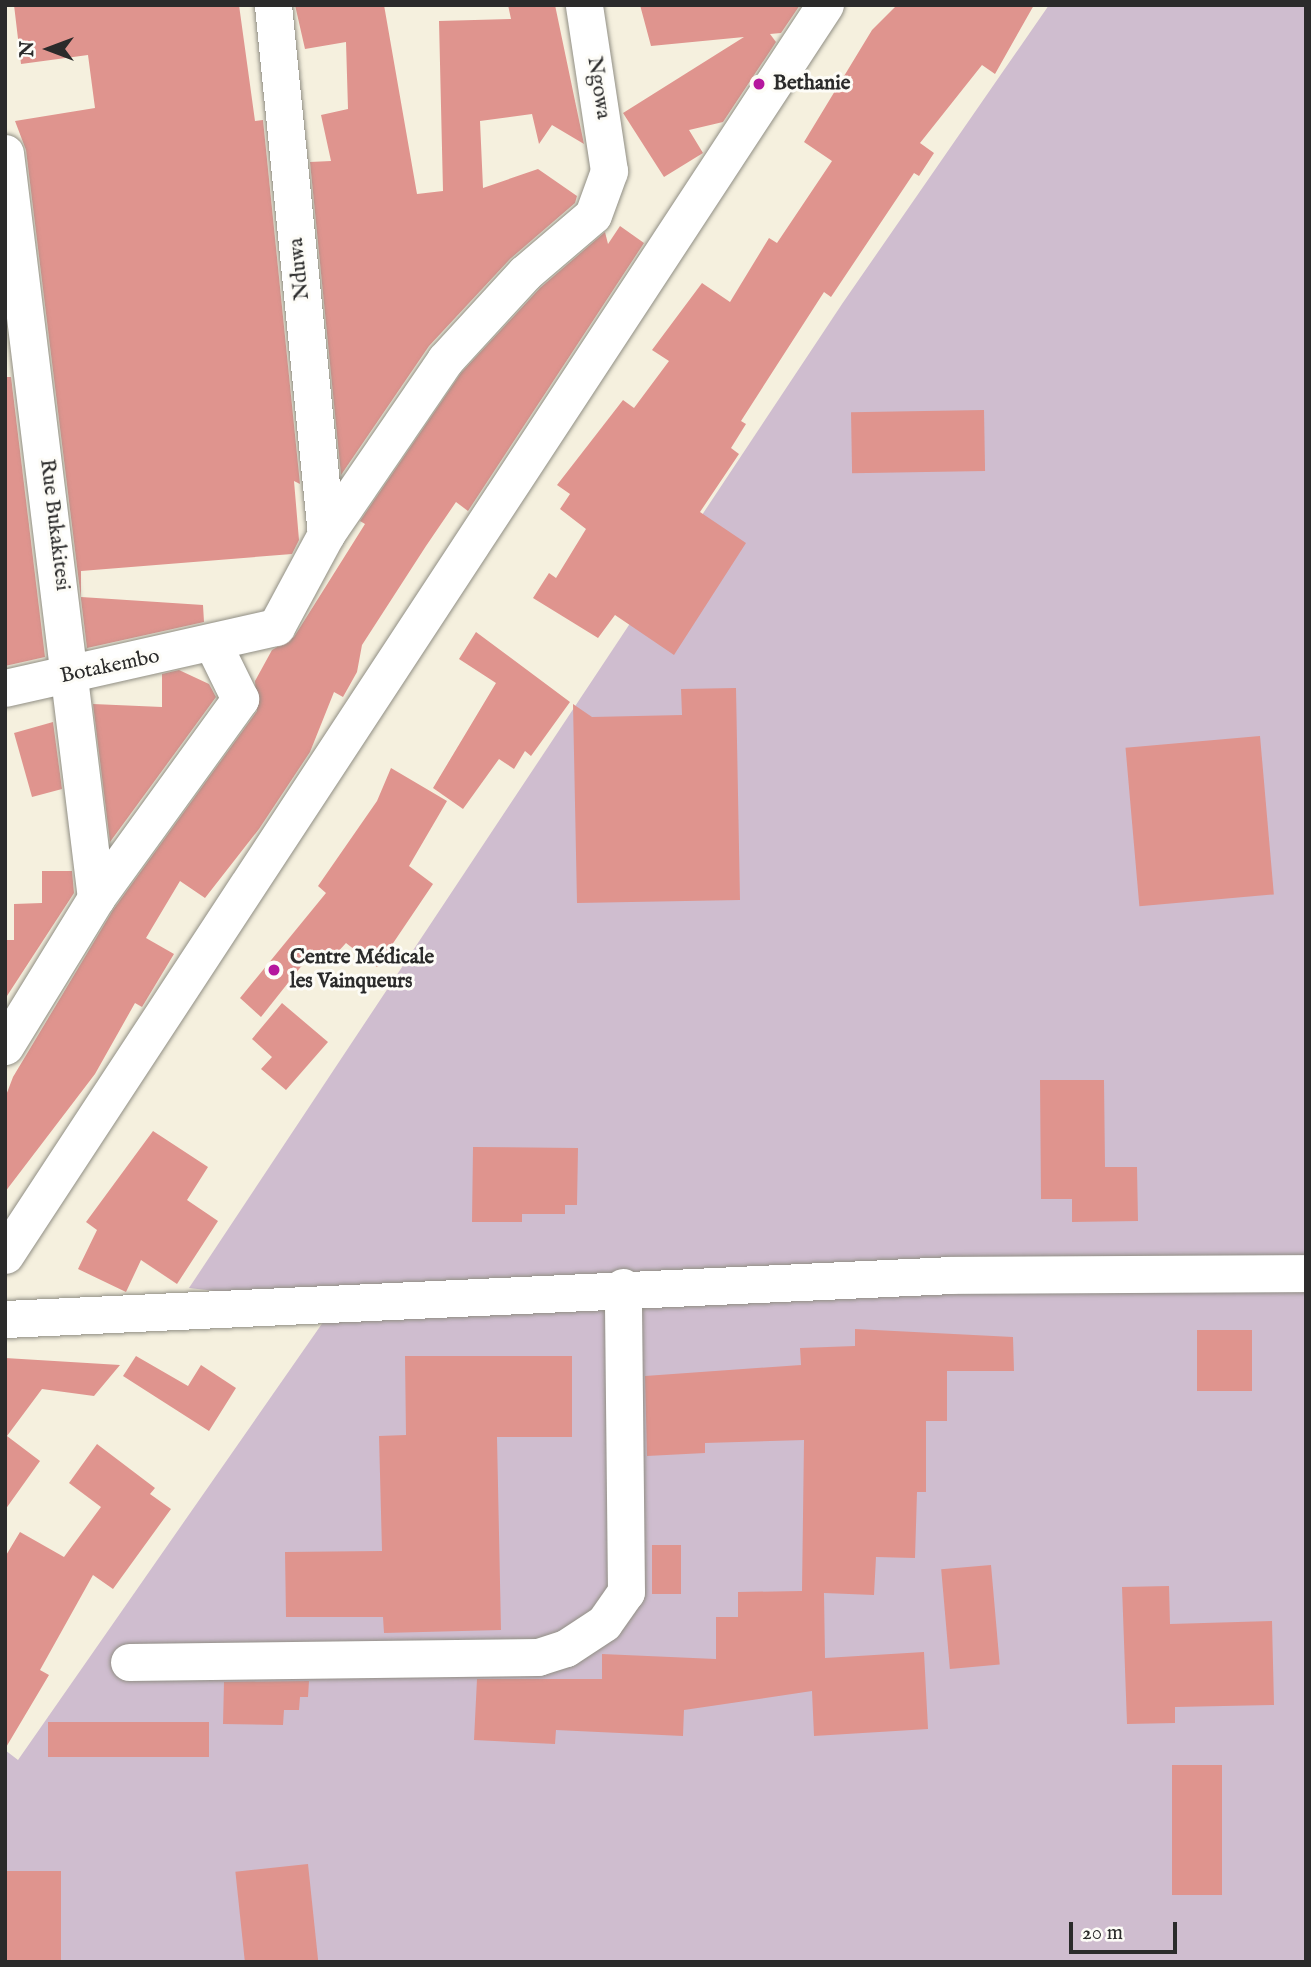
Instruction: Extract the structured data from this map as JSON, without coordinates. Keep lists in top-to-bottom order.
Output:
{
  "streets": {
    "street": [
      "Ngowa",
      "Nduwa",
      "Rue Bukakitesi",
      "Botakembo"
    ]
  },
  "crossings": [
    ["Ngowa", "Botakembo"],
    ["Nduwa", "Botakembo"],
    ["Rue Bukakitesi", "Botakembo"]
  ],
  "places": ["Bethanie", "Centre Médicale les Vainqueurs"],
  "scale_bar": "20 m",
  "north": "left"
}
